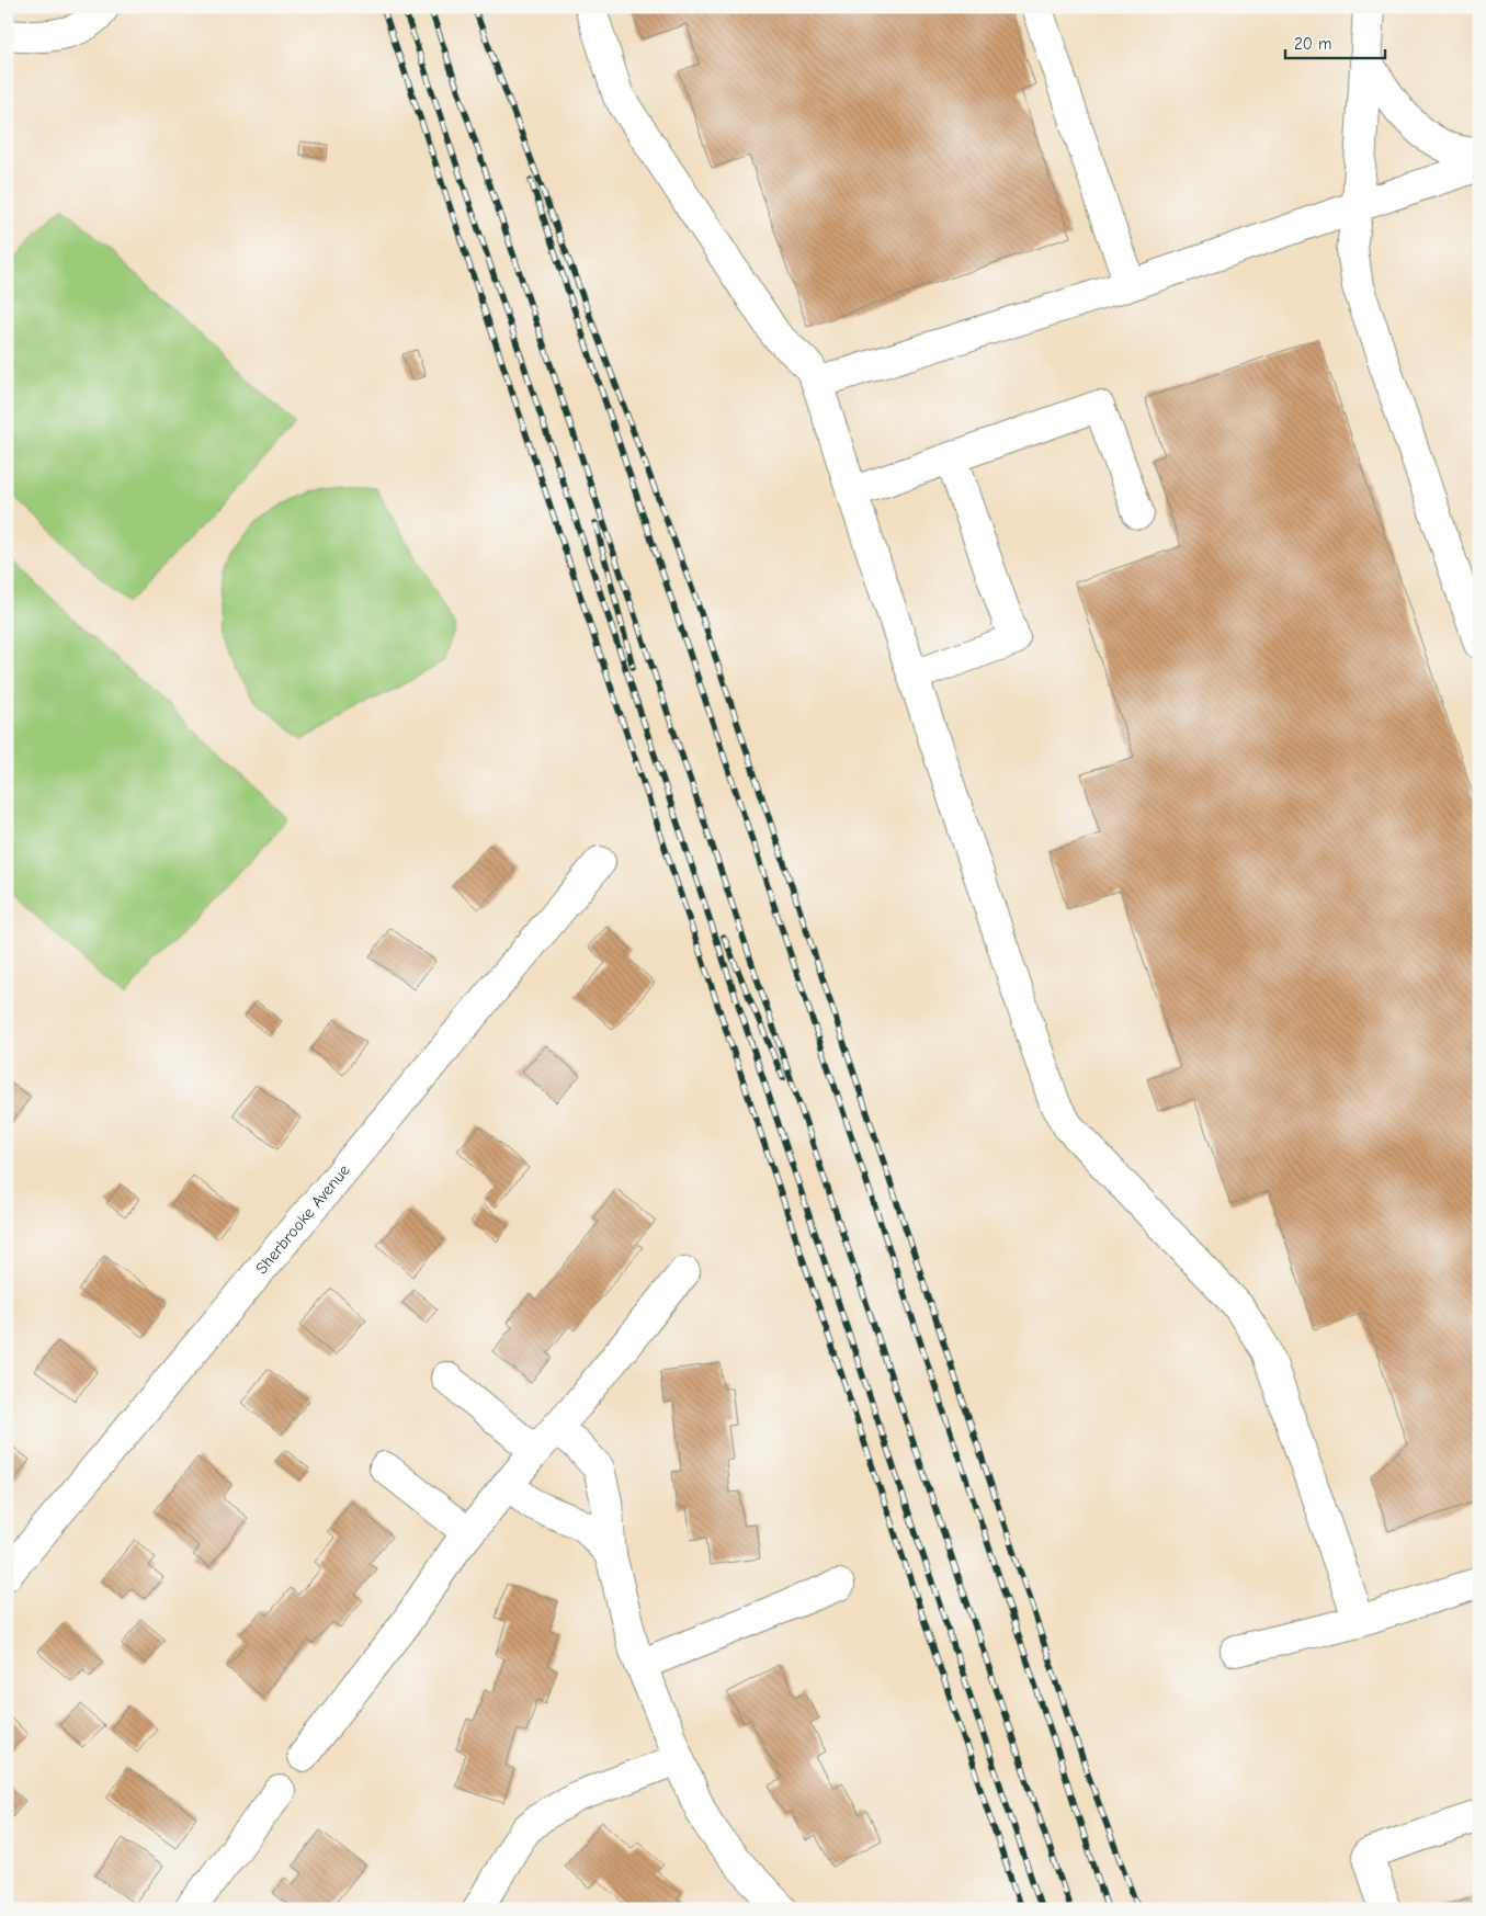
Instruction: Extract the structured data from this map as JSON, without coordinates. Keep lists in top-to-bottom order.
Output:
{
  "streets": {
    "street": ["Sherbrooke Avenue"]
  },
  "scale_bar": "20 m"
}
